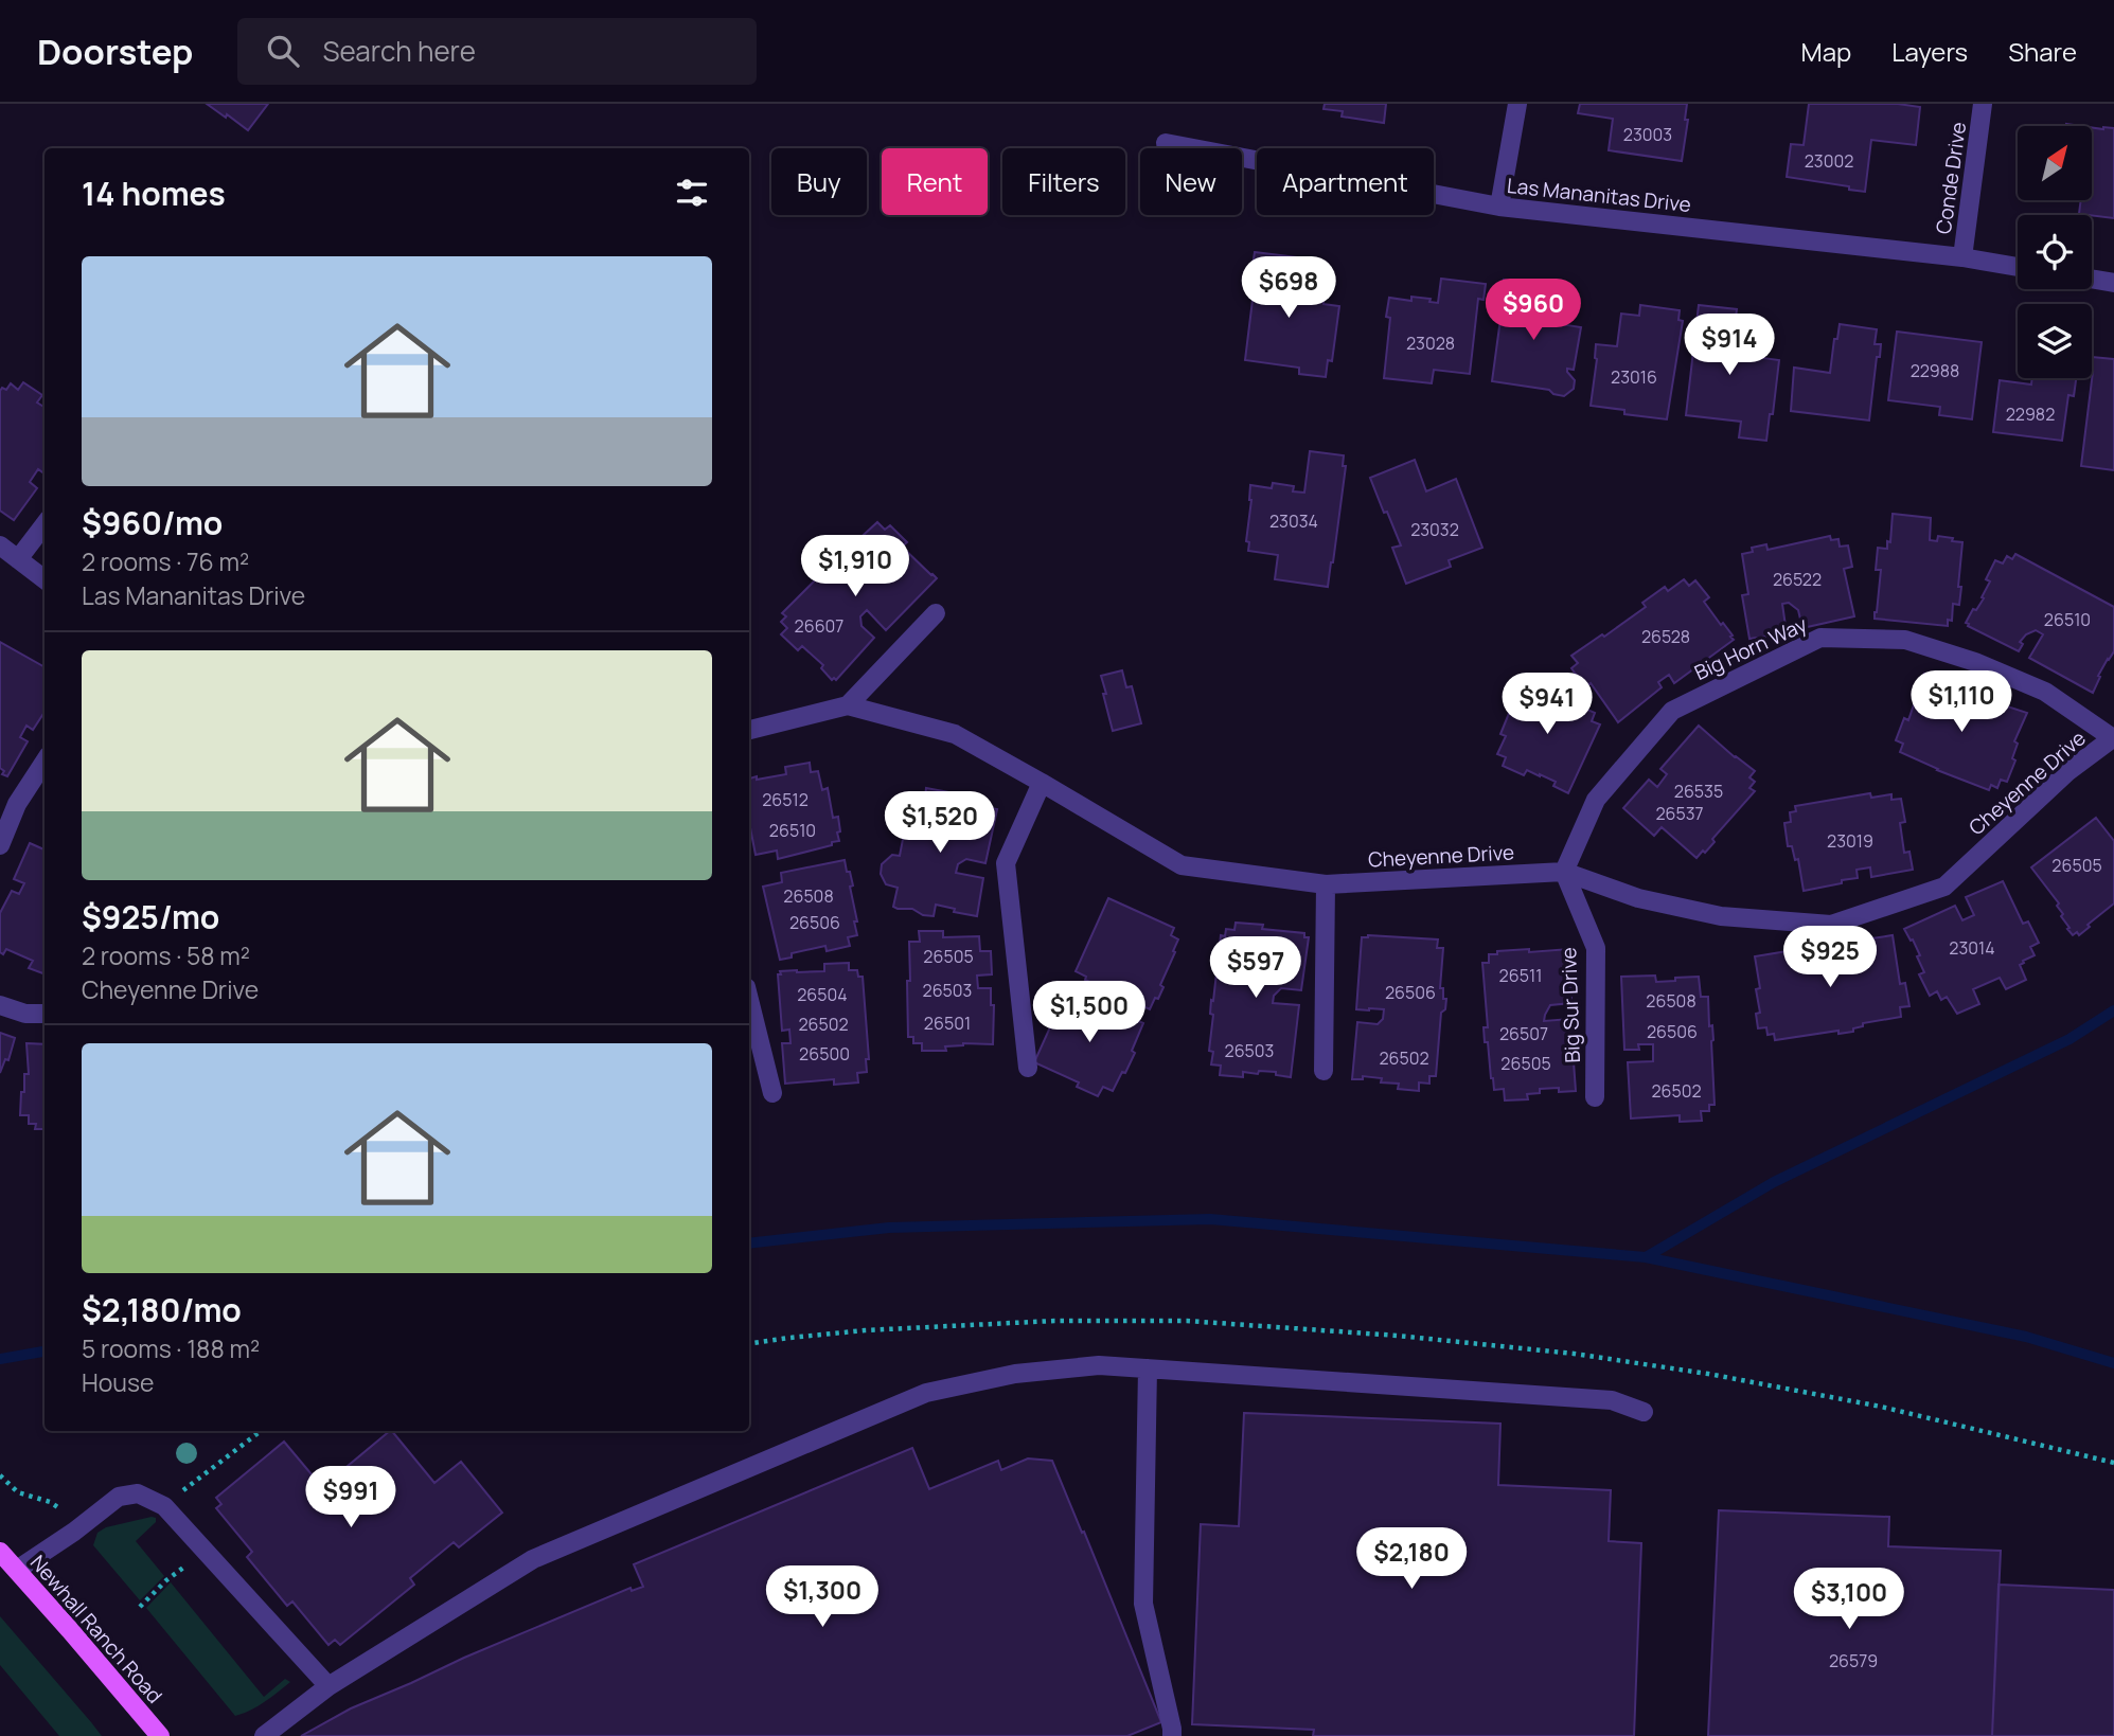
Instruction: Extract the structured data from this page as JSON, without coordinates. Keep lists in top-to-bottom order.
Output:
{
  "streets": {
    "main road": ["Newhall Ranch Road"],
    "street": [
      "Conde Drive",
      "Las Mananitas Drive",
      "Big Horn Way",
      "Cheyenne Drive",
      "Big Sur Drive"
    ]
  },
  "crossings": [
    ["Conde Drive", "Las Mananitas Drive"],
    ["Big Horn Way", "Cheyenne Drive"],
    ["Big Horn Way", "Big Sur Drive"],
    ["Cheyenne Drive", "Big Sur Drive"]
  ],
  "house_numbers": [
    "23003",
    "23002",
    "23028",
    "22988",
    "23016",
    "22982",
    "23034",
    "23032",
    "26522",
    "26510",
    "26607",
    "26528",
    "26535",
    "26512",
    "26537",
    "26510",
    "23019",
    "26505",
    "26508",
    "26506",
    "23014",
    "26505",
    "26511",
    "26503",
    "26506",
    "26504",
    "26508",
    "26501",
    "26502",
    "26506",
    "26507",
    "26503",
    "26500",
    "26502",
    "26505",
    "26502",
    "26579"
  ],
  "north": "top right",
  "page": {
    "header": "Doorstep",
    "search": "Search here",
    "nav": ["Map", "Layers", "Share"],
    "chip": [
      "Buy",
      "Rent",
      "Filters",
      "New",
      "Apartment"
    ],
    "heading": "14 homes",
    "list": [
      {
        "name": "$960/mo",
        "note": "2 rooms · 76 m² · Las Mananitas Drive"
      },
      {
        "name": "$925/mo",
        "note": "2 rooms · 58 m² · Cheyenne Drive"
      },
      {
        "name": "$2,180/mo",
        "note": "5 rooms · 188 m² · House"
      }
    ],
    "price": [
      "$698",
      "$960",
      "$914",
      "$1,910",
      "$1,110",
      "$941",
      "$1,520",
      "$925",
      "$597",
      "$1,500",
      "$991",
      "$2,180",
      "$1,300",
      "$3,100"
    ]
  }
}
